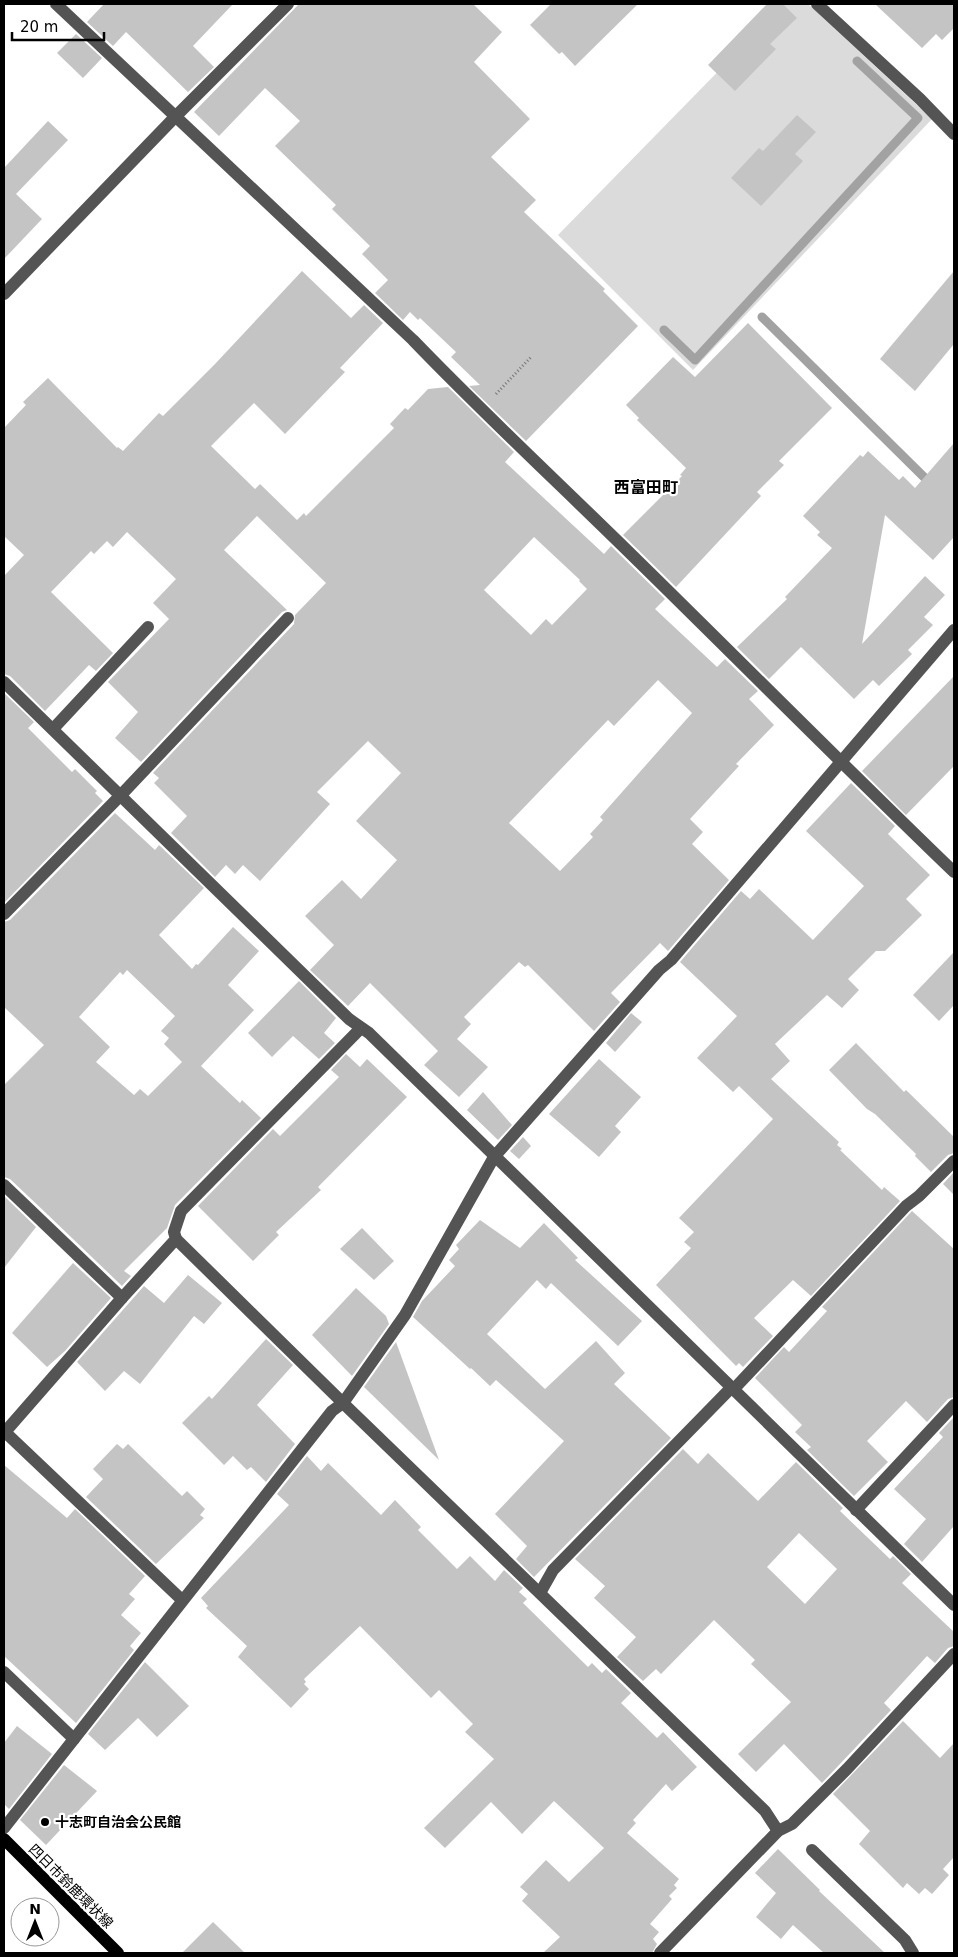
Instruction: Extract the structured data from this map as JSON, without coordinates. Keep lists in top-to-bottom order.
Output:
{
  "streets": {
    "main road": ["四日市鈴鹿環状線"]
  },
  "districts": ["西富田町"],
  "places": ["十志町自治会公民館"],
  "scale_bar": "20 m",
  "north": "top"
}
